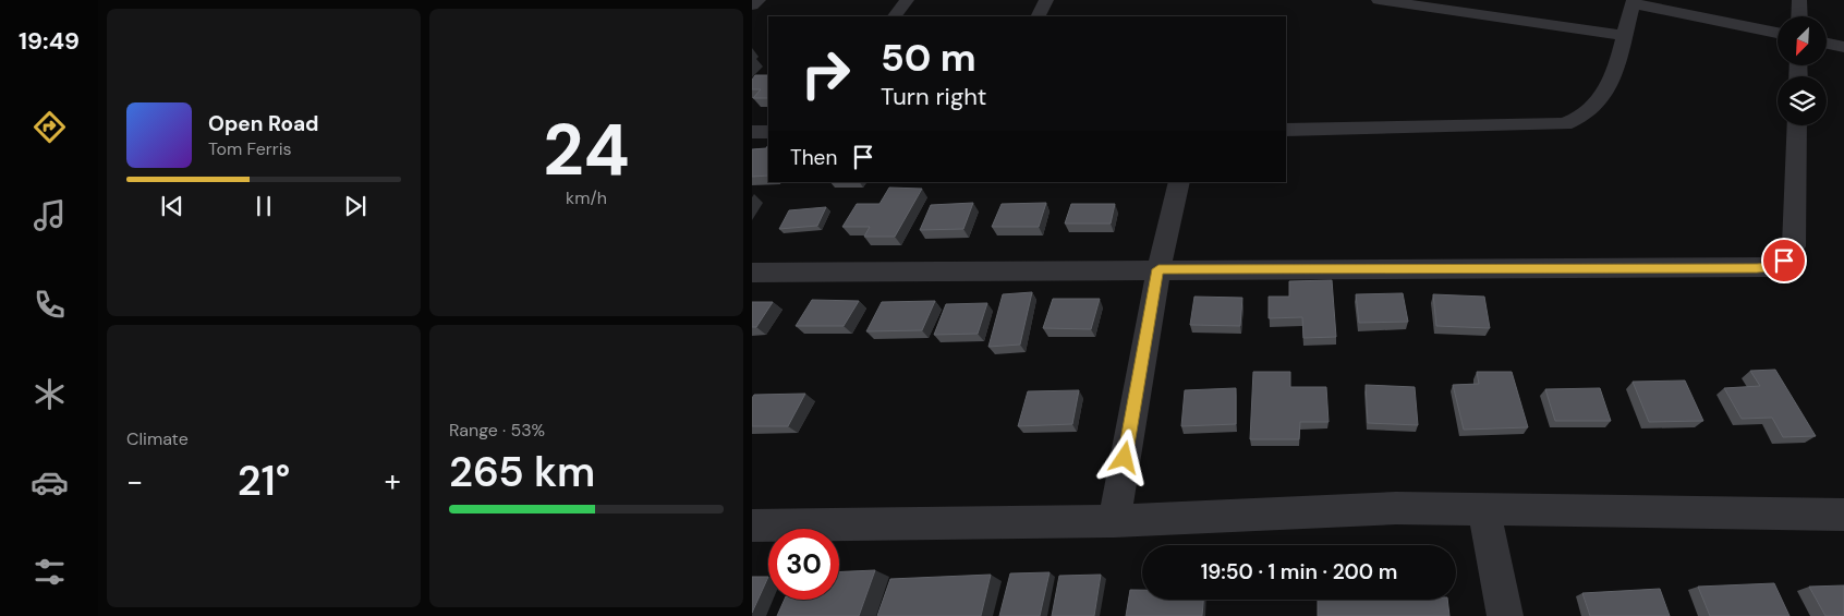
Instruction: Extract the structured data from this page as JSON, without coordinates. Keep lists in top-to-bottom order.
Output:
{
  "north": "bottom left",
  "page": {
    "tabs": "19:49",
    "tile": [
      ["24", "km/h"],
      "Climate",
      ["Range · 53%", "265 km"]
    ],
    "turn": ["50 m", "Turn right"],
    "song": ["Open Road", "Tom Ferris"],
    "then": "Then",
    "heat": ["−", "21°", "+"],
    "limit": "30",
    "trip": "19:50 · 1 min · 200 m"
  }
}
